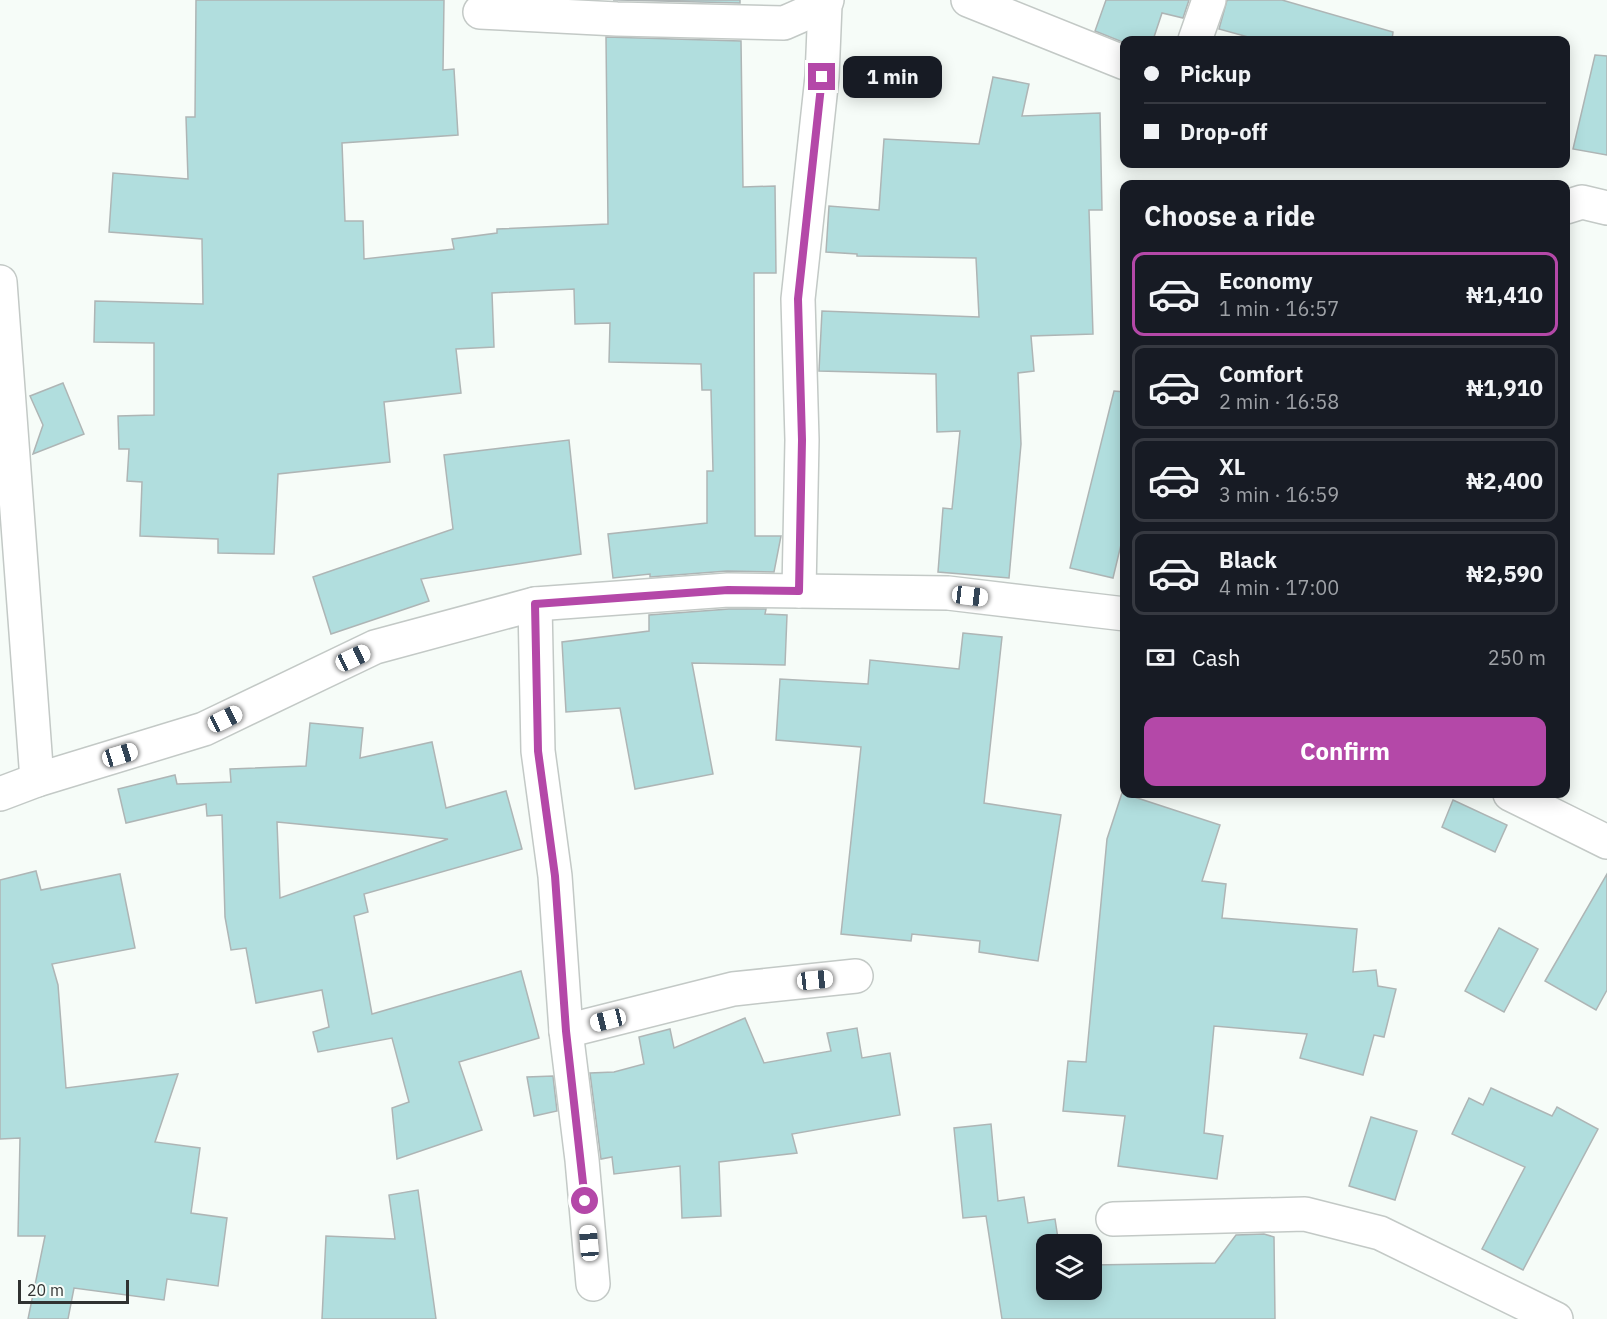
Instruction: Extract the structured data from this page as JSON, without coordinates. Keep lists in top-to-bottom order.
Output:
{
  "scale_bar": "20 m",
  "page": {
    "banner": ["Pickup", "Drop-off"],
    "bubble": "1 min",
    "heading": "Choose a ride",
    "list": [
      {
        "name": "Economy",
        "note": "1 min · 16:57",
        "value": "₦1,410"
      },
      {
        "name": "Comfort",
        "note": "2 min · 16:58",
        "value": "₦1,910"
      },
      {
        "name": "XL",
        "note": "3 min · 16:59",
        "value": "₦2,400"
      },
      {
        "name": "Black",
        "note": "4 min · 17:00",
        "value": "₦2,590"
      }
    ],
    "pay": ["Cash", "250 m"],
    "buttons": "Confirm",
    "scale": "20 m"
  }
}
